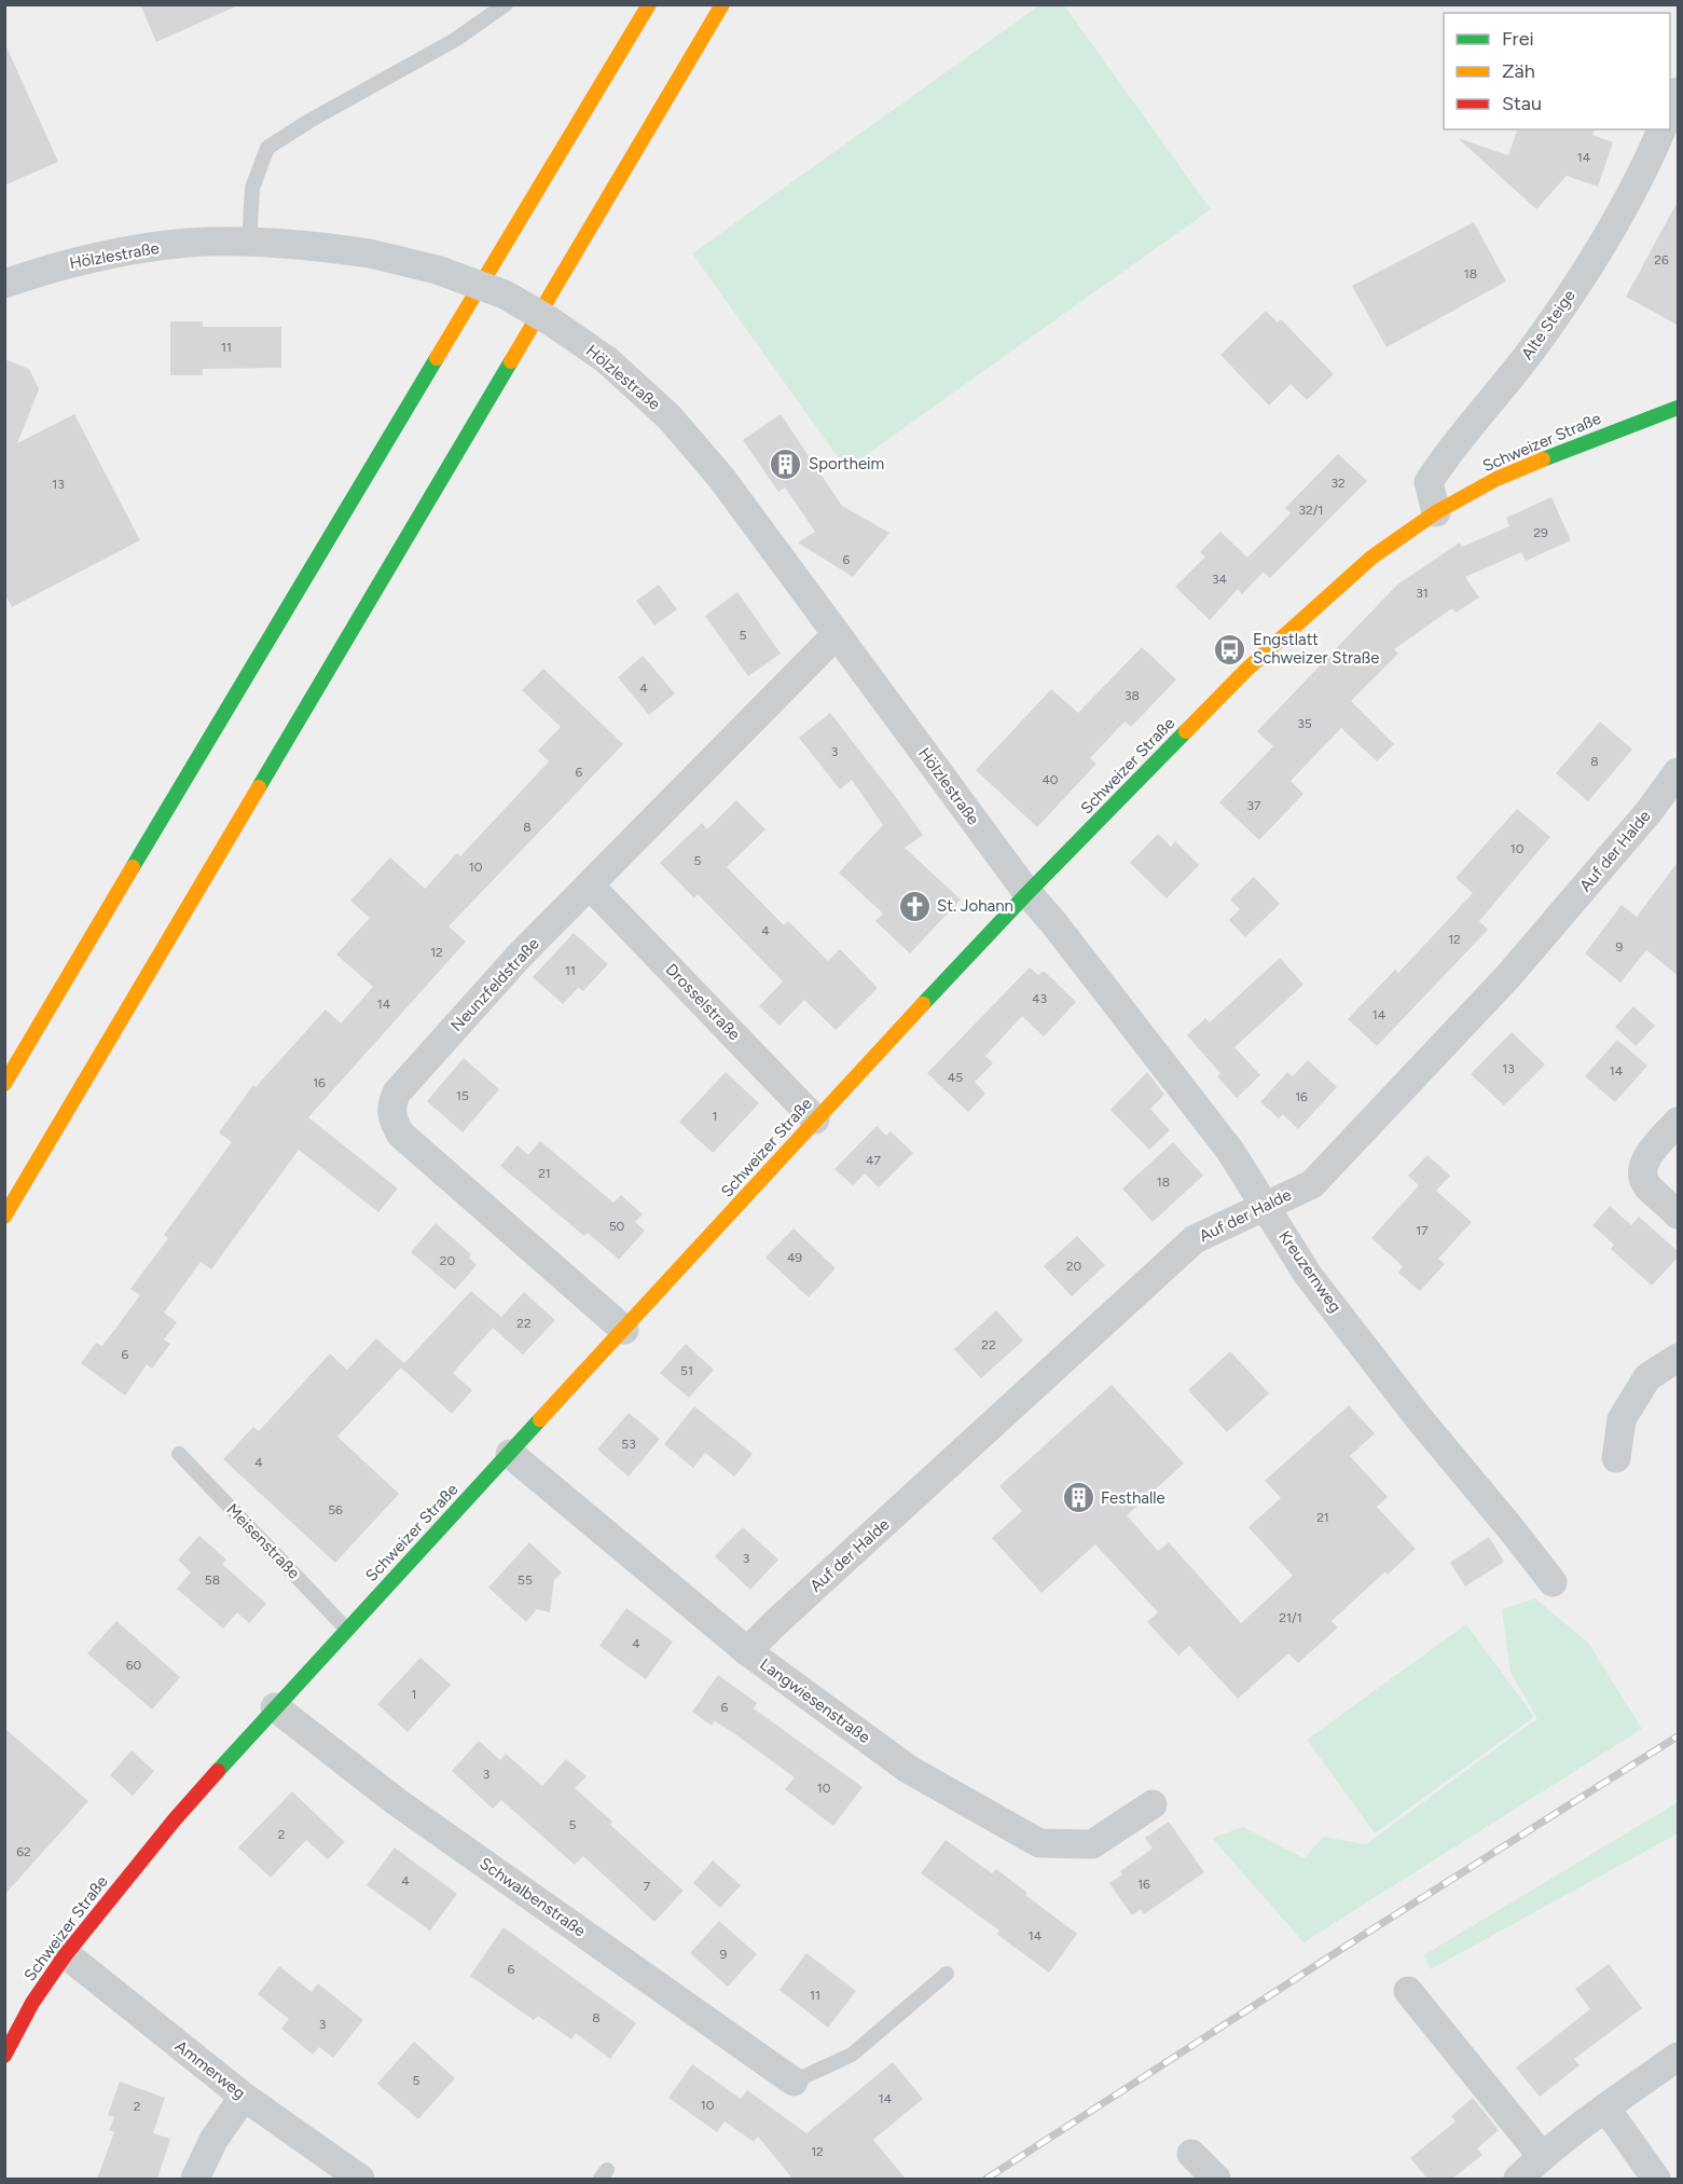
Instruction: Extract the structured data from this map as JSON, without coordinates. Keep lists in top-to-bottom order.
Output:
{
  "streets": {
    "main road": ["Schweizer Straße"],
    "street": [
      "Hölzlestraße",
      "Alte Steige",
      "Auf der Halde",
      "Neunzfeldstraße",
      "Drosselstraße",
      "Kreuzernweg",
      "Langwiesenstraße",
      "Schwalbenstraße",
      "Ammerweg"
    ],
    "lane": ["Meisenstraße"]
  },
  "crossings": [
    ["Hölzlestraße", "Schweizer Straße"],
    ["Hölzlestraße", "Neunzfeldstraße"],
    ["Hölzlestraße", "Kreuzernweg"],
    ["Alte Steige", "Schweizer Straße"],
    ["Schweizer Straße", "Neunzfeldstraße"],
    ["Schweizer Straße", "Drosselstraße"],
    ["Schweizer Straße", "Kreuzernweg"],
    ["Schweizer Straße", "Meisenstraße"],
    ["Schweizer Straße", "Langwiesenstraße"],
    ["Schweizer Straße", "Schwalbenstraße"],
    ["Schweizer Straße", "Ammerweg"],
    ["Auf der Halde", "Kreuzernweg"],
    ["Auf der Halde", "Langwiesenstraße"],
    ["Neunzfeldstraße", "Drosselstraße"]
  ],
  "places": {
    "building": ["Sportheim", "Festhalle"],
    "bus stop": ["Engstlatt Schweizer Straße"],
    "church": ["St. Johann"]
  },
  "house_numbers": [
    "14",
    "26",
    "18",
    "11",
    "32",
    "13",
    "32/1",
    "29",
    "6",
    "34",
    "31",
    "5",
    "4",
    "38",
    "35",
    "3",
    "8",
    "6",
    "40",
    "37",
    "8",
    "10",
    "5",
    "10",
    "4",
    "12",
    "9",
    "12",
    "11",
    "43",
    "14",
    "14",
    "13",
    "14",
    "45",
    "16",
    "15",
    "16",
    "1",
    "47",
    "21",
    "18",
    "50",
    "17",
    "49",
    "20",
    "20",
    "22",
    "22",
    "6",
    "51",
    "53",
    "4",
    "56",
    "21",
    "3",
    "58",
    "55",
    "21/1",
    "4",
    "60",
    "1",
    "6",
    "3",
    "10",
    "5",
    "2",
    "62",
    "4",
    "16",
    "7",
    "14",
    "9",
    "6",
    "11",
    "8",
    "3",
    "5",
    "14",
    "10",
    "2",
    "12"
  ],
  "legend": ["Frei", "Zäh", "Stau"]
}
